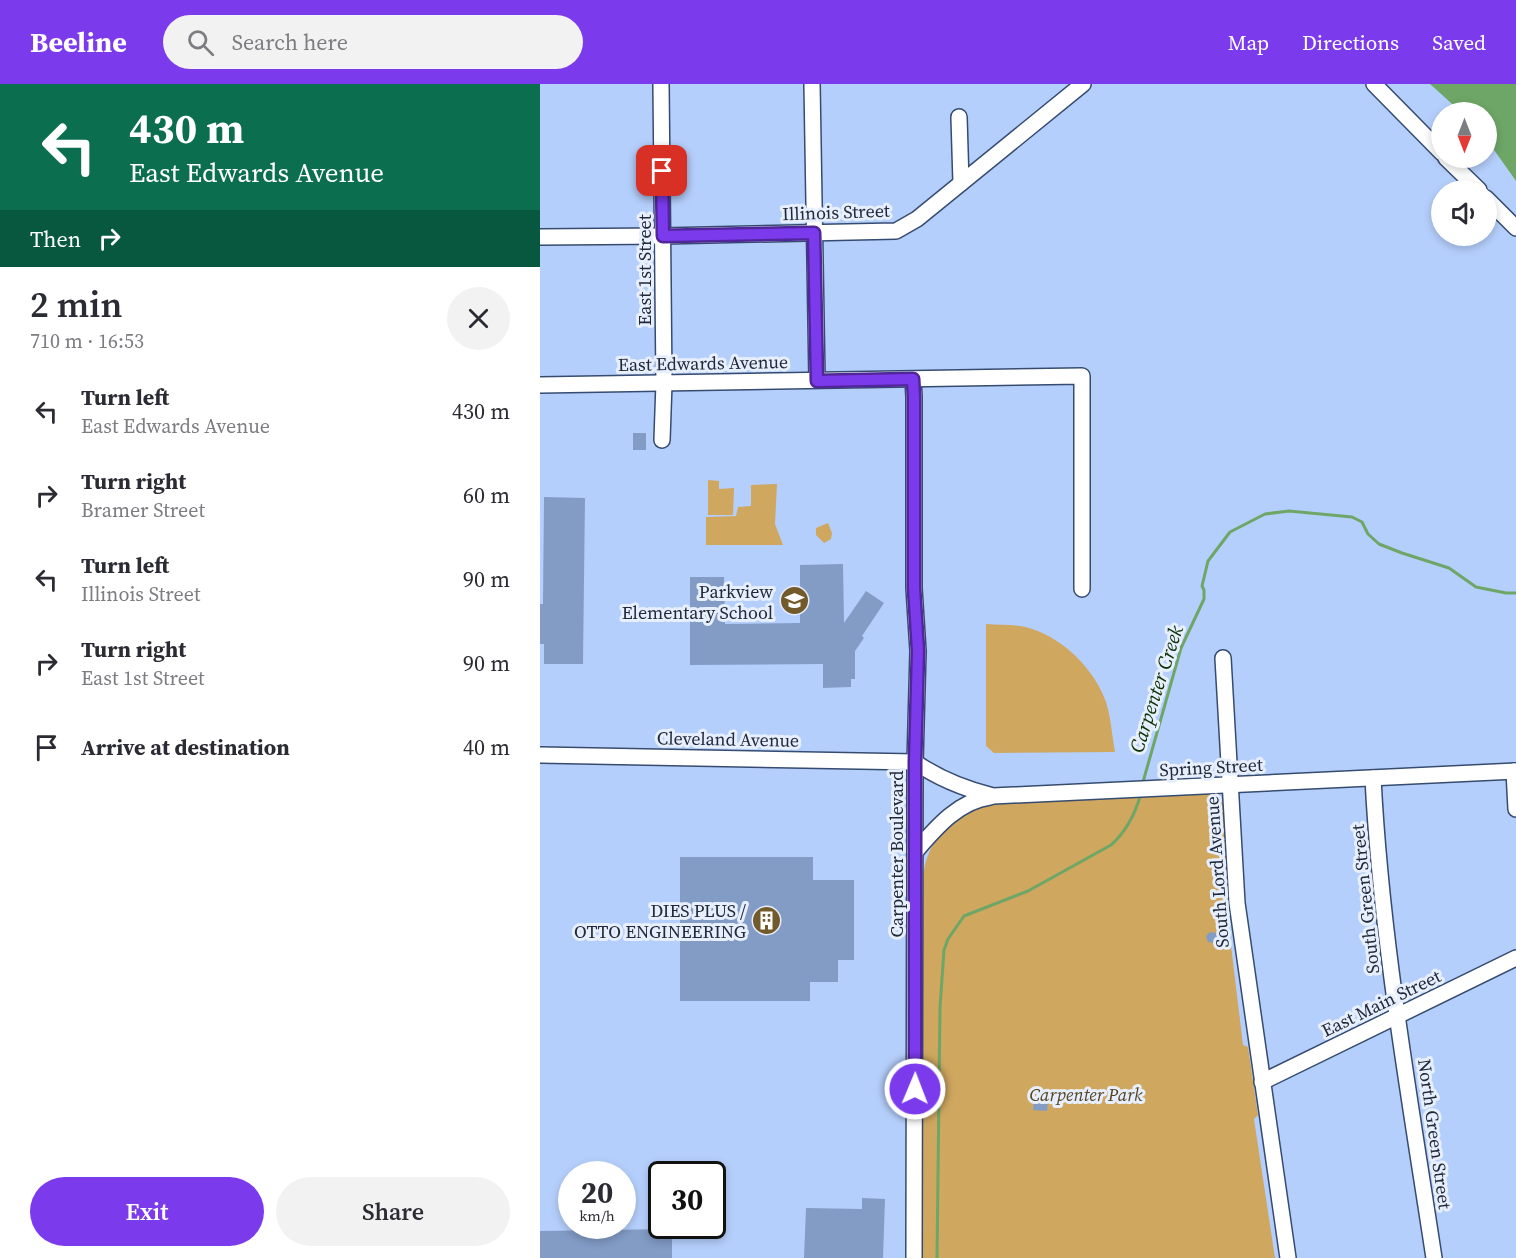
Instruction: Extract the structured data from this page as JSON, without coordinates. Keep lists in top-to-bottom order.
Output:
{
  "streets": {
    "street": [
      "Illinois Street",
      "East 1st Street",
      "East Edwards Avenue",
      "Cleveland Avenue",
      "Spring Street",
      "Carpenter Boulevard",
      "South Lord Avenue",
      "South Green Street",
      "East Main Street",
      "North Green Street"
    ]
  },
  "crossings": [
    ["Illinois Street", "East 1st Street"],
    ["East 1st Street", "East Edwards Avenue"],
    ["East Edwards Avenue", "Carpenter Boulevard"],
    ["Cleveland Avenue", "Spring Street"],
    ["Cleveland Avenue", "Carpenter Boulevard"],
    ["Spring Street", "Carpenter Boulevard"],
    ["Spring Street", "South Lord Avenue"],
    ["Spring Street", "South Green Street"],
    ["South Lord Avenue", "East Main Street"],
    ["South Green Street", "East Main Street"],
    ["South Green Street", "North Green Street"],
    ["East Main Street", "North Green Street"]
  ],
  "water": ["Carpenter Creek"],
  "parks": ["Carpenter Park"],
  "places": {
    "school or university": ["Parkview Elementary School"],
    "building": ["DIES PLUS / OTTO ENGINEERING"]
  },
  "north": "bottom",
  "page": {
    "header": "Beeline",
    "search": "Search here",
    "nav": ["Map", "Directions", "Saved"],
    "turn": ["430 m", "East Edwards Avenue"],
    "then": "Then",
    "heading": ["2 min", "710 m · 16:53"],
    "list": [
      {
        "name": "Turn left",
        "note": "East Edwards Avenue",
        "value": "430 m"
      },
      {
        "name": "Turn right",
        "note": "Bramer Street",
        "value": "60 m"
      },
      {
        "name": "Turn left",
        "note": "Illinois Street",
        "value": "90 m"
      },
      {
        "name": "Turn right",
        "note": "East 1st Street",
        "value": "90 m"
      },
      {
        "name": "Arrive at destination",
        "value": "40 m"
      }
    ],
    "speed": "20 km/h",
    "limit": "30",
    "buttons": ["Exit", "Share"]
  }
}
